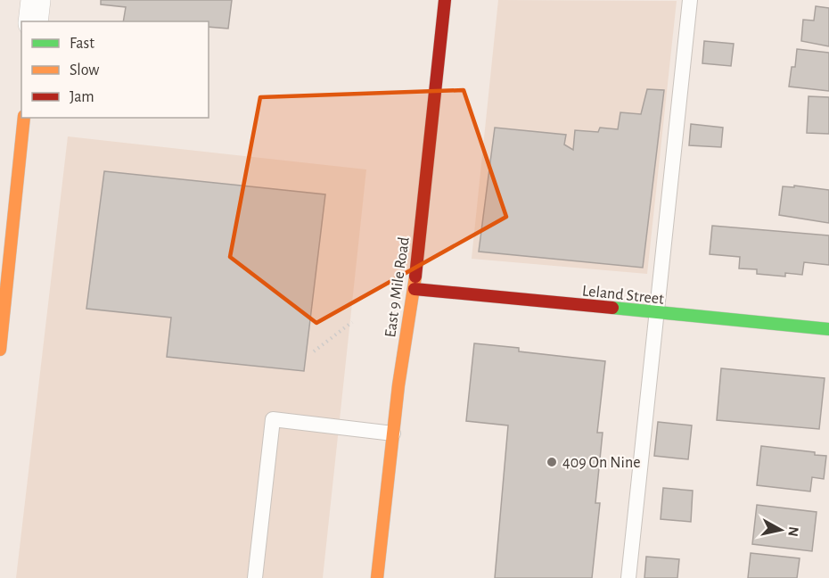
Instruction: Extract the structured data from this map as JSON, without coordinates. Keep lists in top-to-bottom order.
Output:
{
  "streets": {
    "street": ["East 9 Mile Road", "Leland Street"]
  },
  "crossings": [
    ["East 9 Mile Road", "Leland Street"]
  ],
  "places": ["409 On Nine"],
  "legend": ["Fast", "Slow", "Jam"],
  "north": "right"
}
